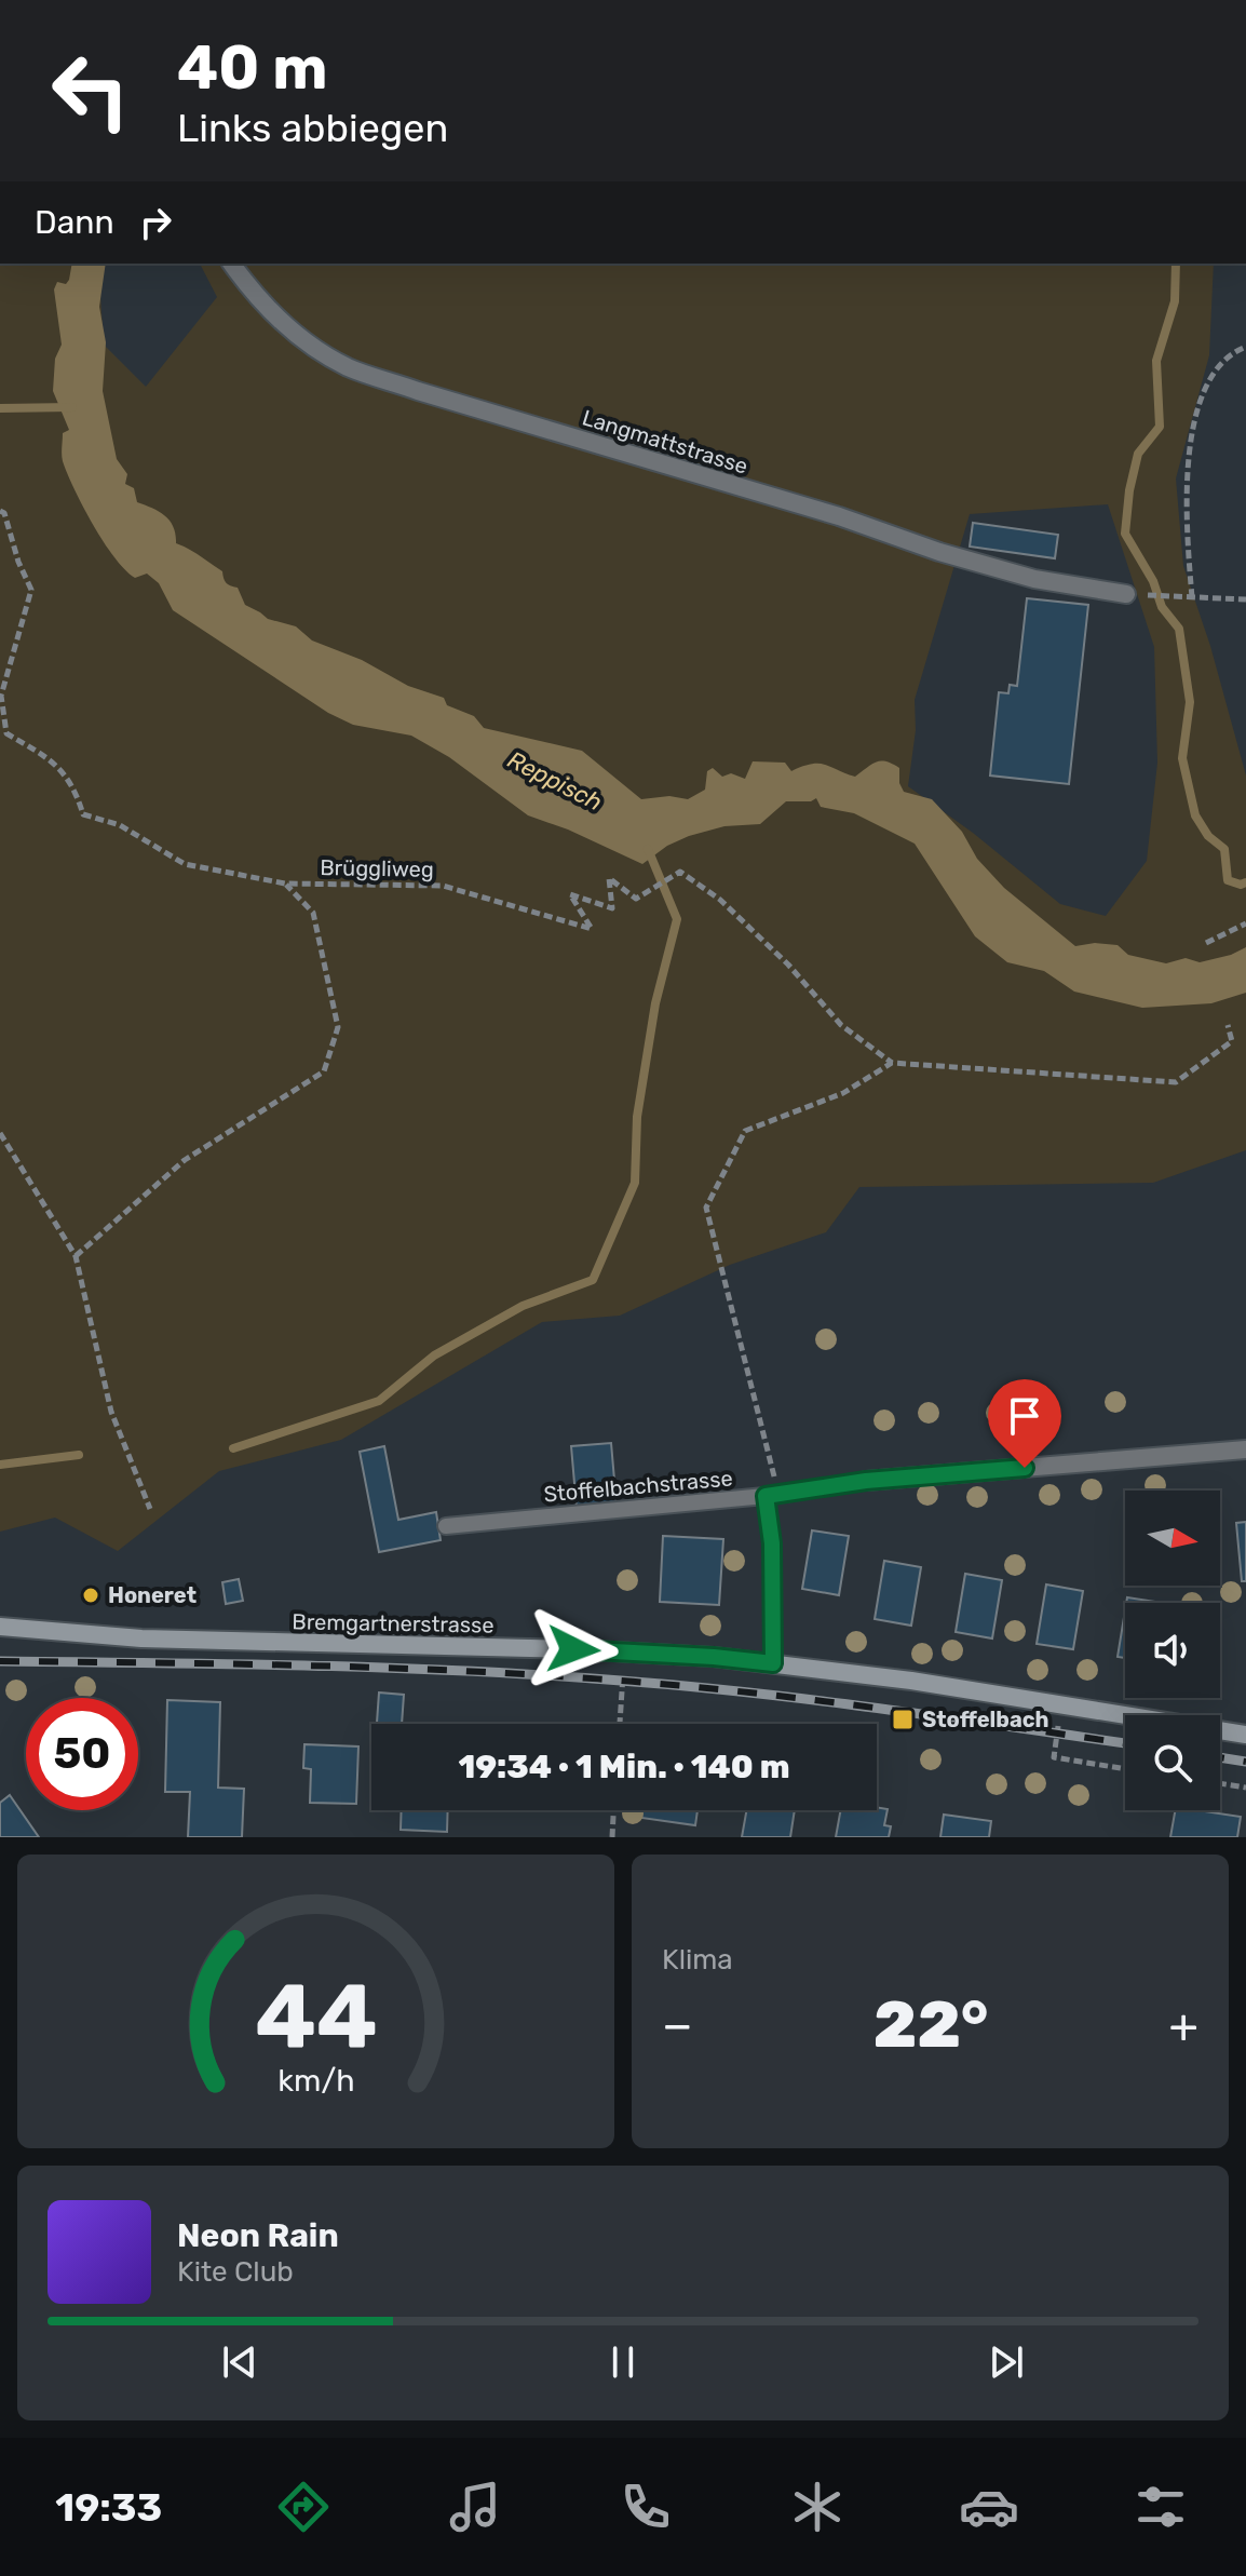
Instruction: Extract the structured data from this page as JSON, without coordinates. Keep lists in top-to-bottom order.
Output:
{
  "streets": {
    "main road": ["Bremgartnerstrasse"],
    "street": ["Langmattstrasse", "Stoffelbachstrasse"],
    "path": ["Brüggliweg"]
  },
  "water": ["Reppisch"],
  "places": {
    "other": ["Honeret"],
    "transit": ["Stoffelbach"]
  },
  "north": "right",
  "page": {
    "turn": ["40 m", "Links abbiegen"],
    "then": "Dann",
    "limit": "50",
    "trip": "19:34 · 1 Min. · 140 m",
    "tile": "Klima",
    "heat": ["−", "22°", "+"],
    "song": ["Neon Rain", "Kite Club"],
    "tabs": "19:33",
    "gauge": ["44", "km/h"]
  }
}
